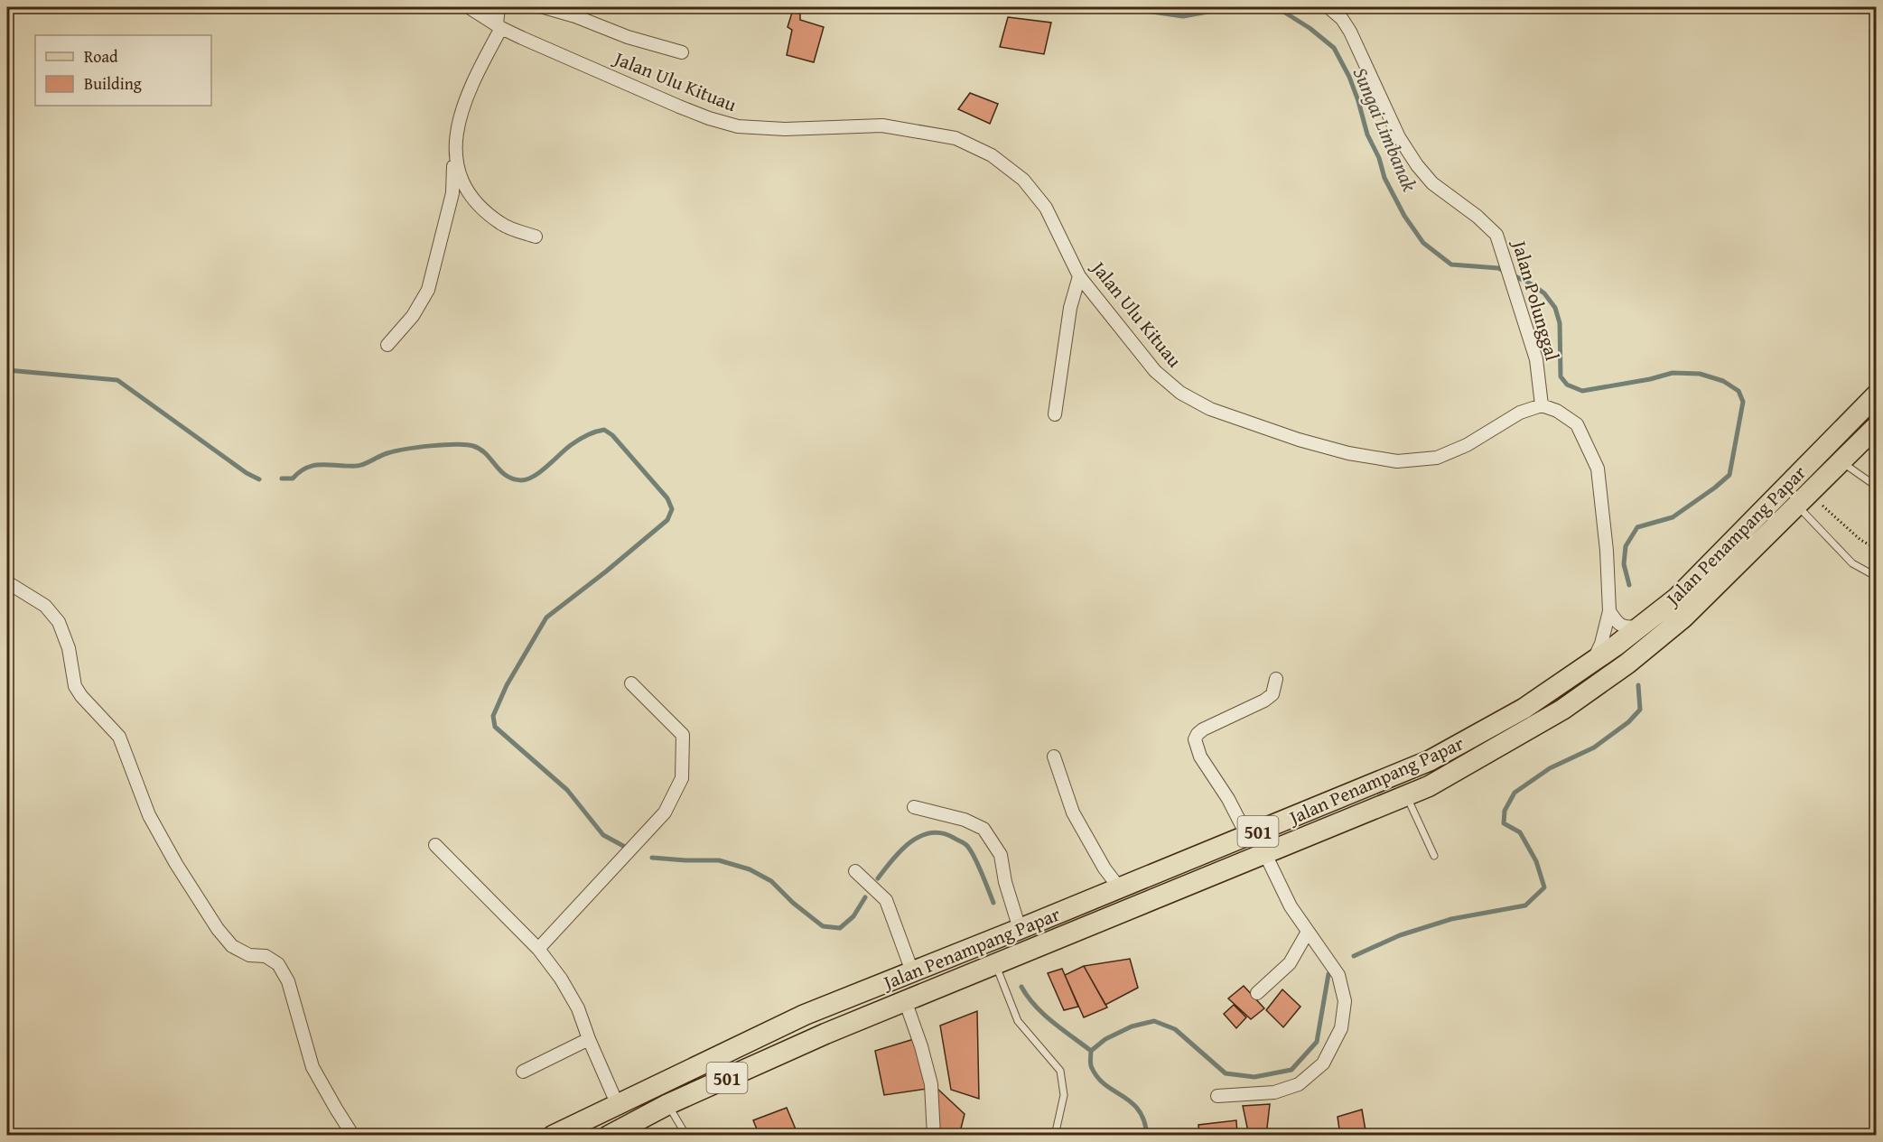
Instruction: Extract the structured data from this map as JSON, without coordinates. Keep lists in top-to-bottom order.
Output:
{
  "streets": {
    "main road": ["Jalan Penampang Papar", "501"],
    "street": ["Jalan Ulu Kituau", "Jalan Polunggal"]
  },
  "crossings": [
    ["Jalan Ulu Kituau", "Jalan Polunggal"]
  ],
  "water": ["Sungai Limbanak"],
  "legend": ["Road", "Building"]
}
